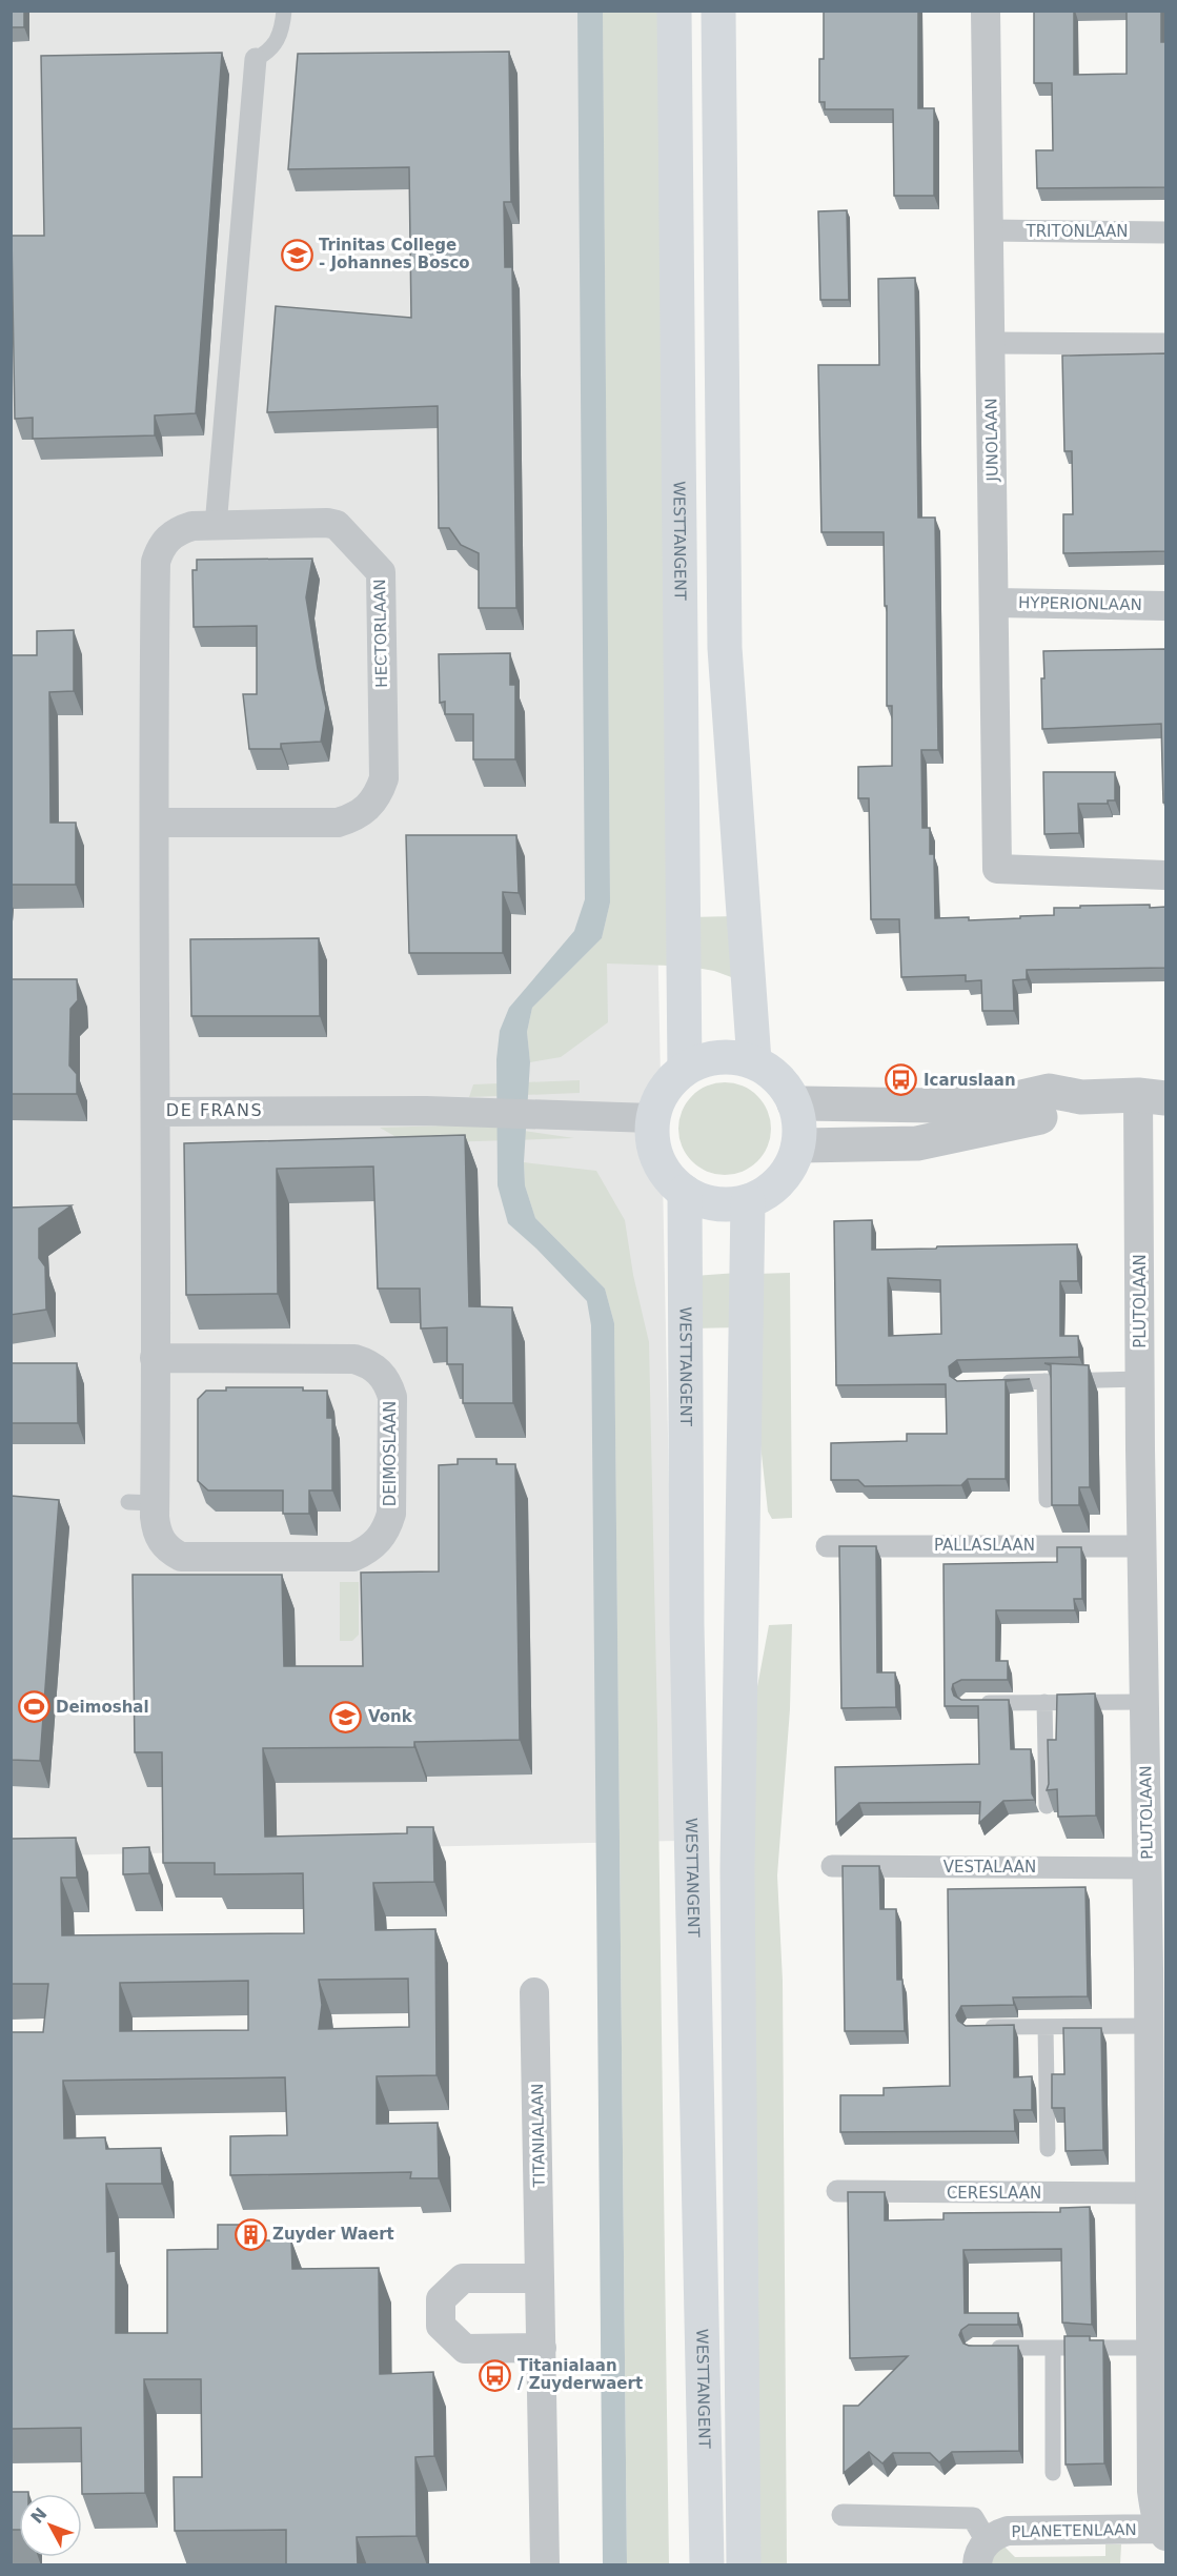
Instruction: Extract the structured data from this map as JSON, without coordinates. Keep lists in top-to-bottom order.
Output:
{
  "streets": {
    "main road": ["WESTTANGENT"],
    "street": [
      "TRITONLAAN",
      "JUNOLAAN",
      "HYPERIONLAAN",
      "HECTORLAAN",
      "PLUTOLAAN",
      "DEIMOSLAAN",
      "PALLASLAAN",
      "VESTALAAN",
      "TITANIALAAN",
      "CERESLAAN",
      "PLANETENLAAN"
    ]
  },
  "crossings": [
    ["TRITONLAAN", "JUNOLAAN"],
    ["JUNOLAAN", "HYPERIONLAAN"],
    ["HECTORLAAN", "DEIMOSLAAN"],
    ["PLUTOLAAN", "PALLASLAAN"],
    ["PLUTOLAAN", "VESTALAAN"],
    ["PLUTOLAAN", "CERESLAAN"],
    ["PLUTOLAAN", "PLANETENLAAN"]
  ],
  "districts": ["DE FRANS"],
  "places": {
    "school or university": ["Trinitas College - Johannes Bosco", "Vonk"],
    "bus stop": ["Icaruslaan", "Titanialaan / Zuyderwaert"],
    "sports": ["Deimoshal"],
    "building": ["Zuyder Waert"]
  },
  "north": "top left"
}
